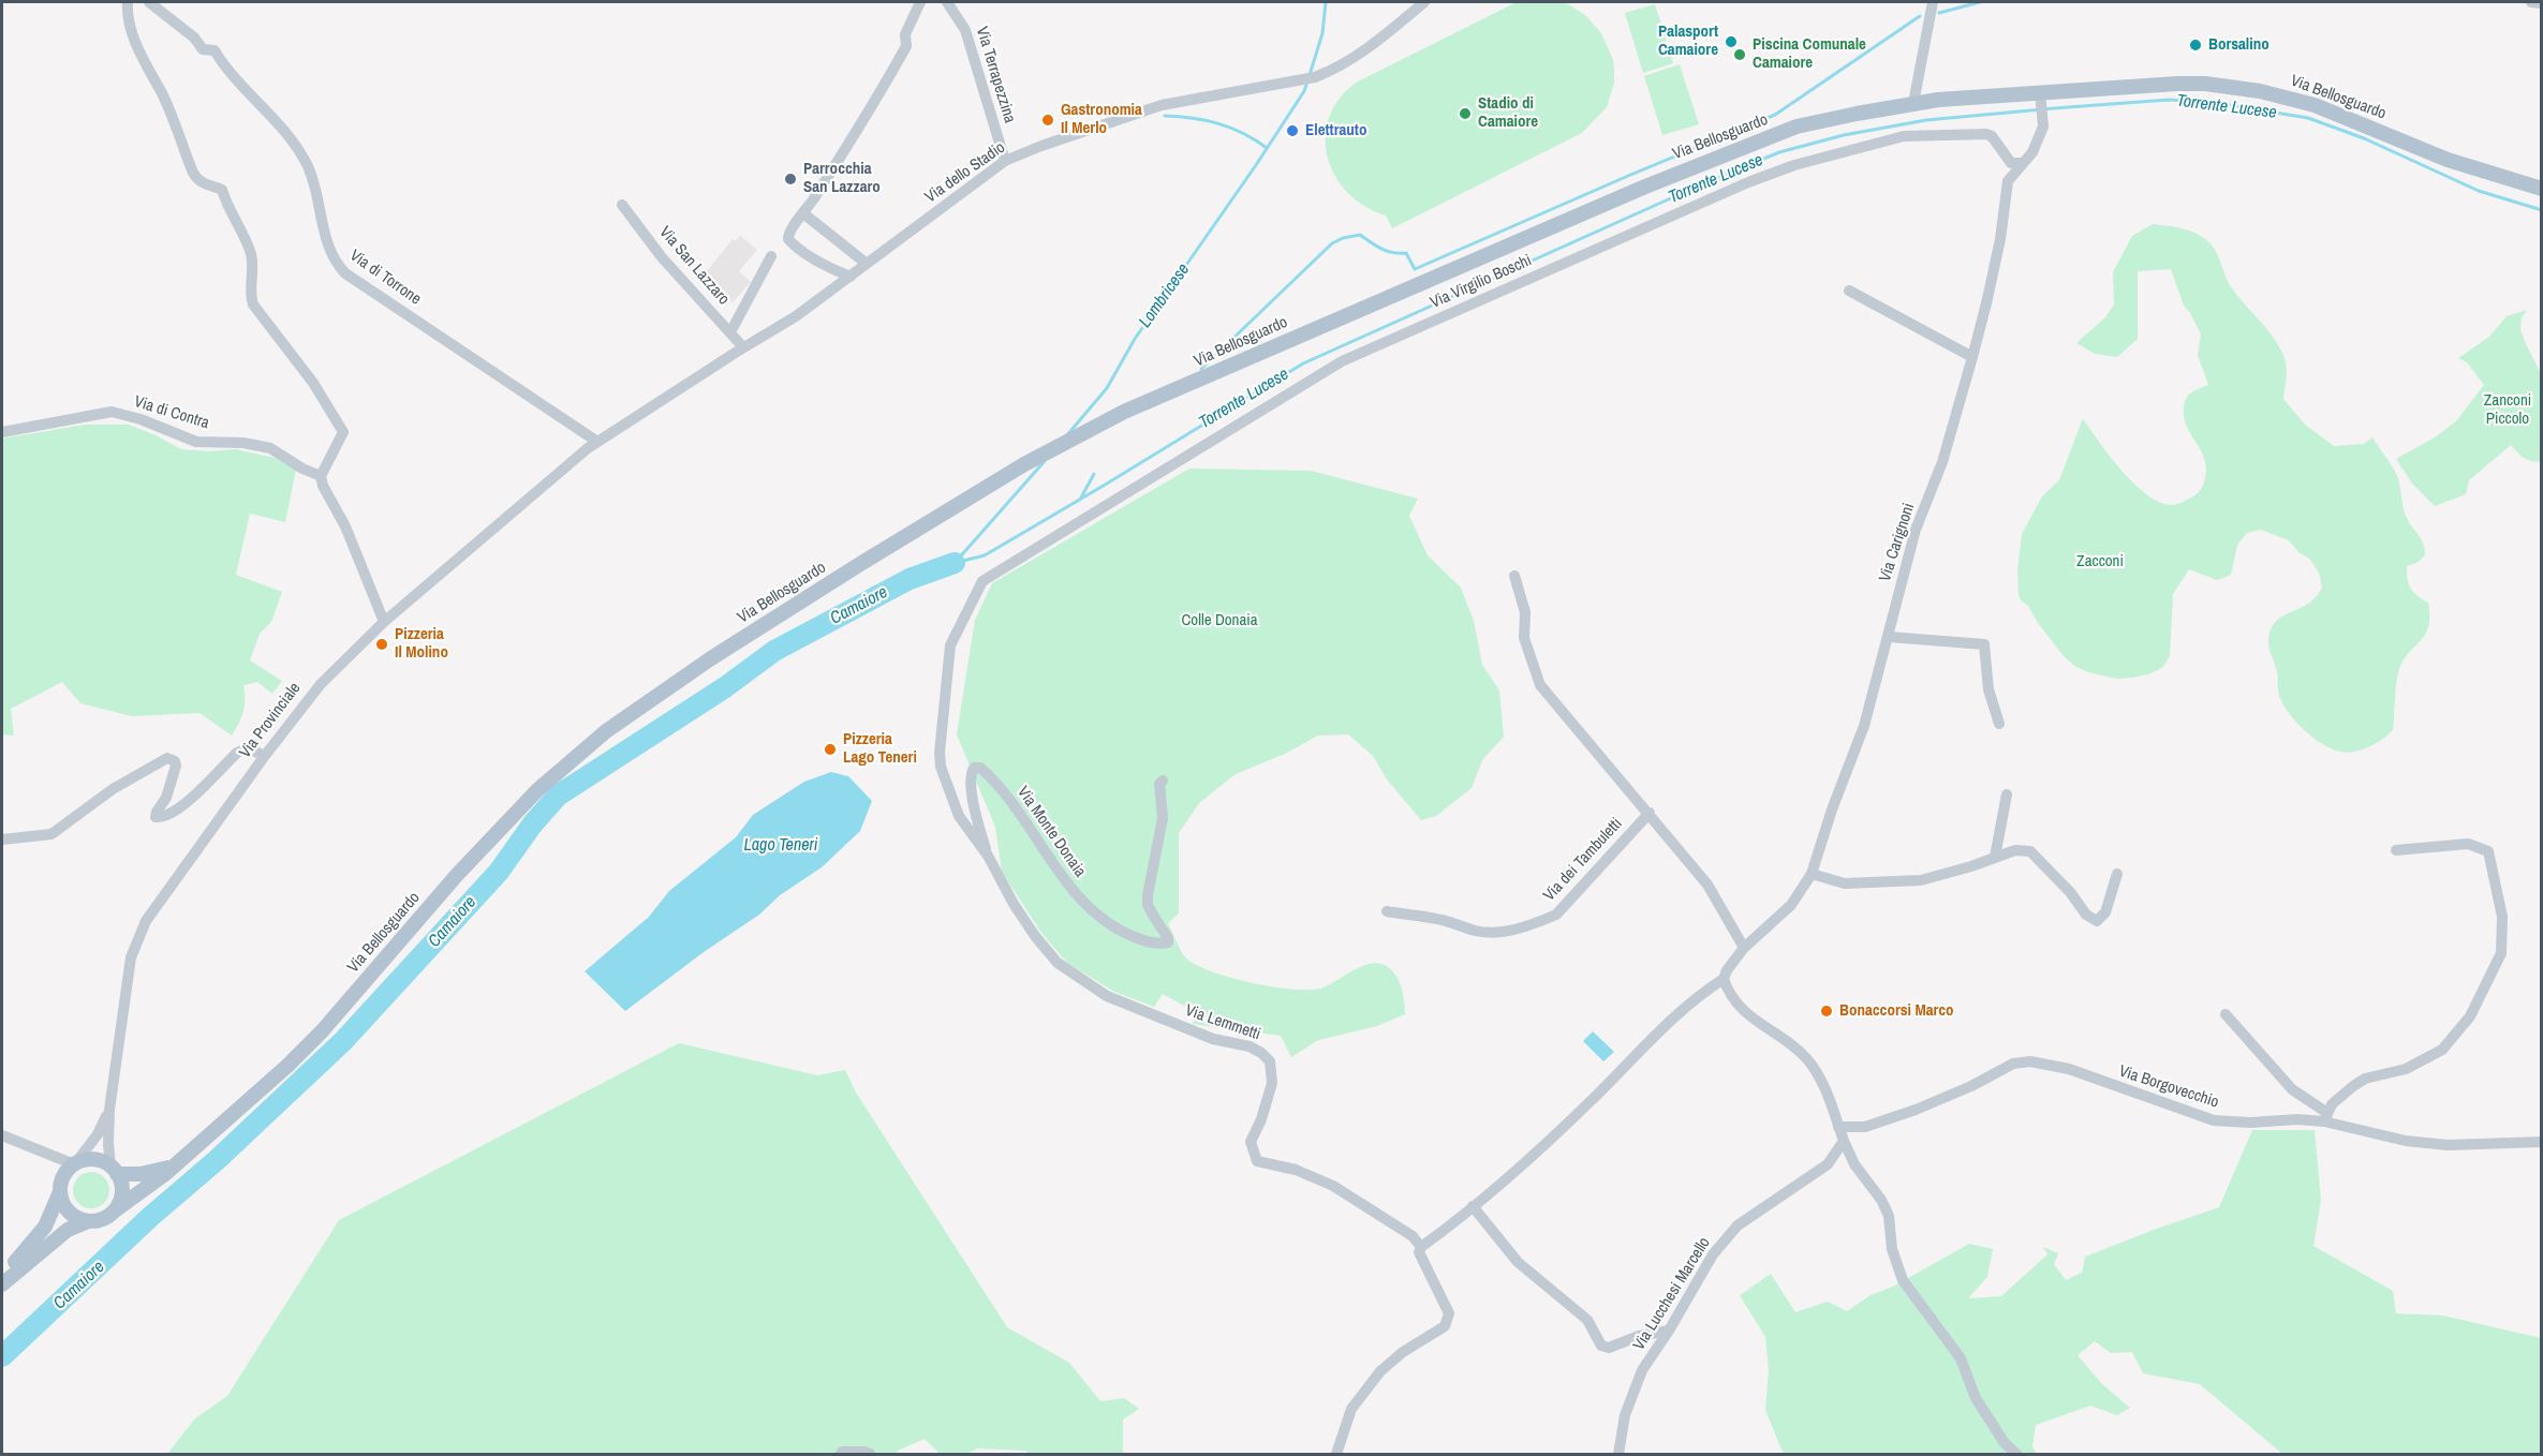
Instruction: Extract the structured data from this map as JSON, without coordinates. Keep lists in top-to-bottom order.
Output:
{
  "streets": {
    "main road": ["Via Bellosguardo", "Via Provinciale"],
    "street": [
      "Via Terrapezzina",
      "Via dello Stadio",
      "Via San Lazzaro",
      "Via di Torrone",
      "Via Virgilio Boschi",
      "Via di Contra",
      "Via Carignoni",
      "Via Monte Donaia",
      "Via dei Tambuletti",
      "Via Lemmetti",
      "Via Borgovecchio",
      "Via Lucchesi Marcello"
    ]
  },
  "crossings": [
    ["Via Terrapezzina", "Via dello Stadio"],
    ["Via Bellosguardo", "Via Carignoni"],
    ["Via dello Stadio", "Via San Lazzaro"],
    ["Via dello Stadio", "Via di Torrone"],
    ["Via dello Stadio", "Via Provinciale"],
    ["Via di Torrone", "Via Provinciale"],
    ["Via Virgilio Boschi", "Via Carignoni"],
    ["Via Virgilio Boschi", "Via Lemmetti"],
    ["Via Monte Donaia", "Via Lemmetti"]
  ],
  "water": [
    "Torrente Lucese",
    "Lombricese",
    "Camaiore",
    "Lago Teneri"
  ],
  "parks": ["Zanconi Piccolo", "Zacconi", "Colle Donaia"],
  "places": [
    "Palasport Camaiore",
    "Borsalino",
    "Piscina Comunale Camaiore",
    "Stadio di Camaiore",
    "Gastronomia Il Merlo",
    "Elettrauto",
    "Parrocchia San Lazzaro",
    "Pizzeria Il Molino",
    "Pizzeria Lago Teneri",
    "Bonaccorsi Marco"
  ]
}
